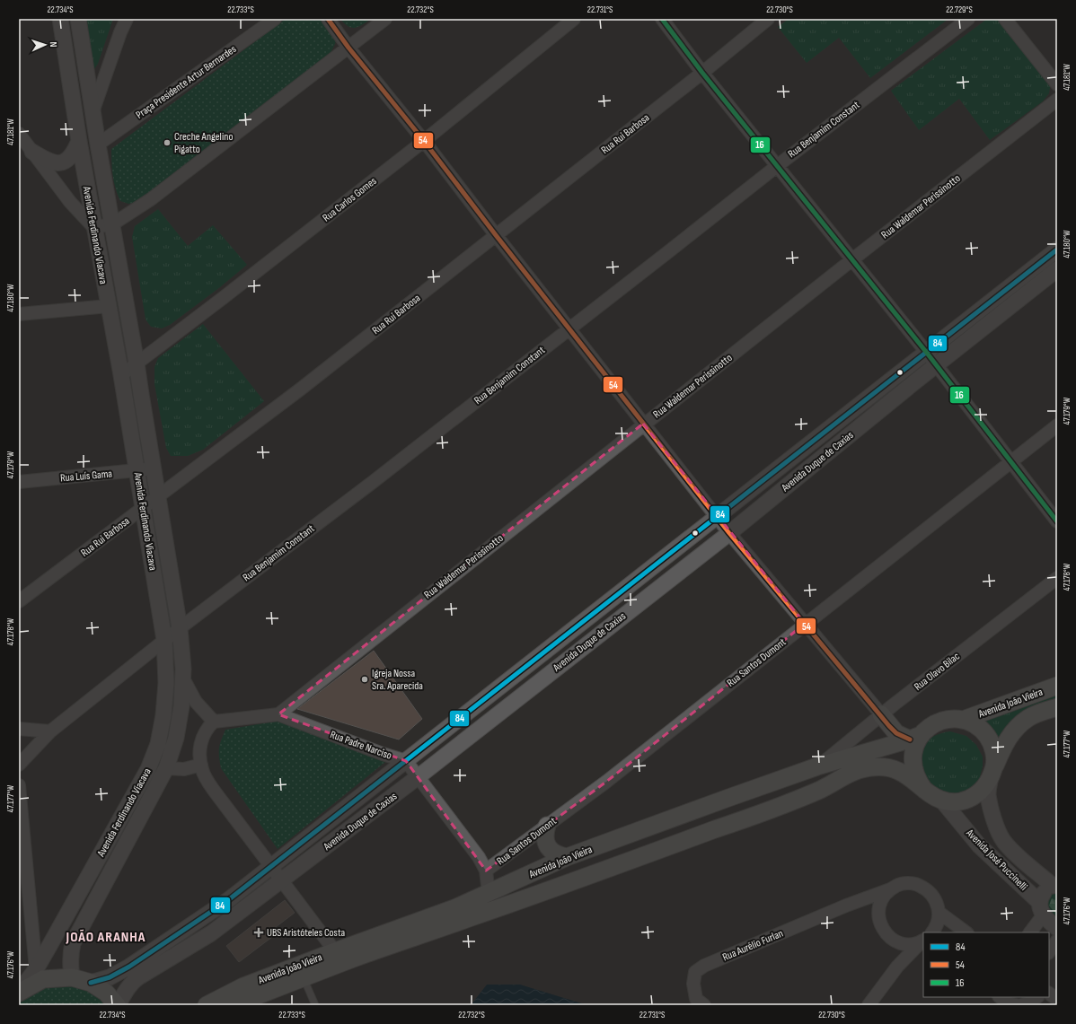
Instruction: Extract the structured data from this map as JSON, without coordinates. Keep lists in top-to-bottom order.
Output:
{
  "streets": {
    "main road": ["Avenida João Vieira"],
    "street": [
      "Praça Presidente Artur Bernardes",
      "Rua Benjamim Constant",
      "Rua Rui Barbosa",
      "Rua Carlos Gomes",
      "Rua Waldemar Perissinotto",
      "Avenida Ferdinando Viacava",
      "Avenida Duque de Caxias",
      "Rua Luís Gama",
      "Rua Santos Dumont",
      "Rua Olavo Bilac",
      "Rua Padre Narciso",
      "Avenida José Puccinelli",
      "Rua Aurélio Furlan"
    ]
  },
  "crossings": [
    ["Praça Presidente Artur Bernardes", "Avenida Ferdinando Viacava"],
    ["Rua Benjamim Constant", "Avenida Ferdinando Viacava"],
    ["Rua Rui Barbosa", "Avenida Ferdinando Viacava"],
    ["Rua Carlos Gomes", "Avenida Ferdinando Viacava"],
    ["Rua Waldemar Perissinotto", "Rua Padre Narciso"],
    ["Avenida Ferdinando Viacava", "Rua Luís Gama"],
    ["Avenida Duque de Caxias", "Rua Padre Narciso"],
    ["Rua Santos Dumont", "Rua Padre Narciso"],
    ["Rua Olavo Bilac", "Avenida João Vieira"],
    ["Avenida João Vieira", "Rua Padre Narciso"],
    ["Avenida João Vieira", "Avenida José Puccinelli"]
  ],
  "districts": ["JOÃO ARANHA"],
  "places": {
    "other": ["Creche Angelino Pigatto", "Igreja Nossa Sra. Aparecida"],
    "health": ["UBS Aristóteles Costa"]
  },
  "lines": ["transit line 54", "transit line 16", "transit line 84"],
  "legend": ["84", "54", "16"],
  "north": "right",
  "coordinates": [
    "22.734°S",
    "22.733°S",
    "22.732°S",
    "22.731°S",
    "22.730°S",
    "22.729°S",
    "47.181°W",
    "47.180°W",
    "47.179°W",
    "47.178°W",
    "47.177°W",
    "47.176°W"
  ]
}
